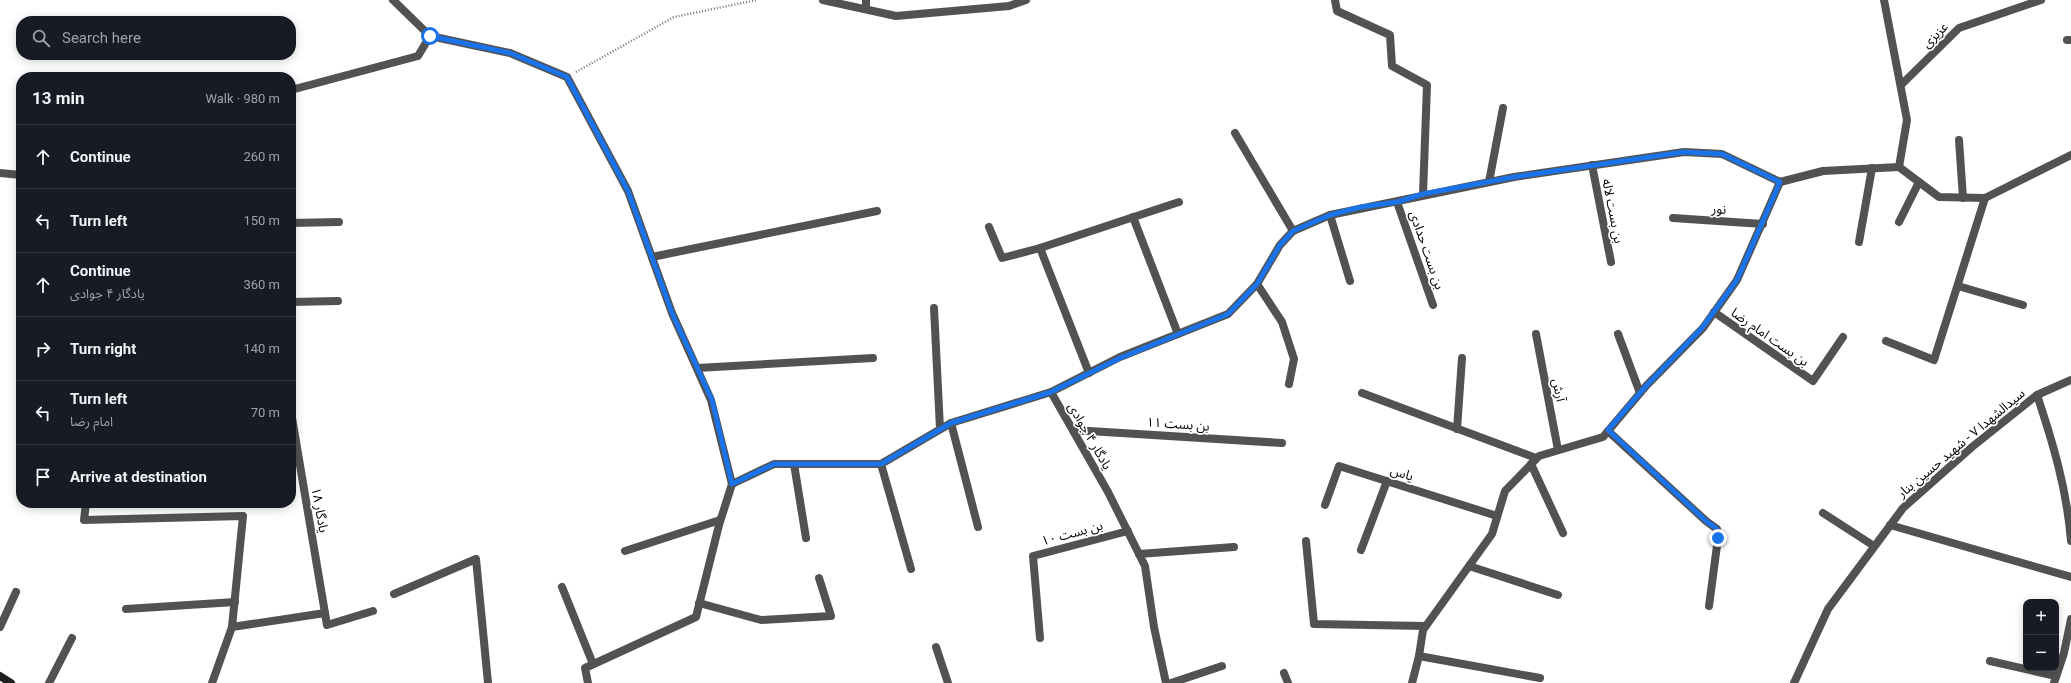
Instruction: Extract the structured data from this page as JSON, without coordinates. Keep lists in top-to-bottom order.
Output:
{
  "streets": {
    "street": [
      "عزیزی",
      "نور",
      "بن بست لاله",
      "بن بست حدادی",
      "بن بست امام رضا",
      "آرش",
      "بن بست ۱۱",
      "یادگار ۴ جوادی",
      "سیدالشهدا ۷ - شهید حسین بنار",
      "یاس",
      "یادگار ۱۸",
      "بن بست ۱۰"
    ]
  },
  "crossings": [
    ["بن بست ۱۱", "یادگار ۴ جوادی"],
    ["یادگار ۴ جوادی", "بن بست ۱۰"]
  ],
  "page": {
    "search": "Search here",
    "heading": ["13 min", "Walk · 980 m"],
    "list": [
      ["Continue", "260 m"],
      ["Turn left", "150 m"],
      ["Continue", "یادگار ۴ جوادی", "360 m"],
      ["Turn right", "140 m"],
      ["Turn left", "امام رضا", "70 m"],
      "Arrive at destination"
    ],
    "map_buttons": ["+", "−"]
  }
}
